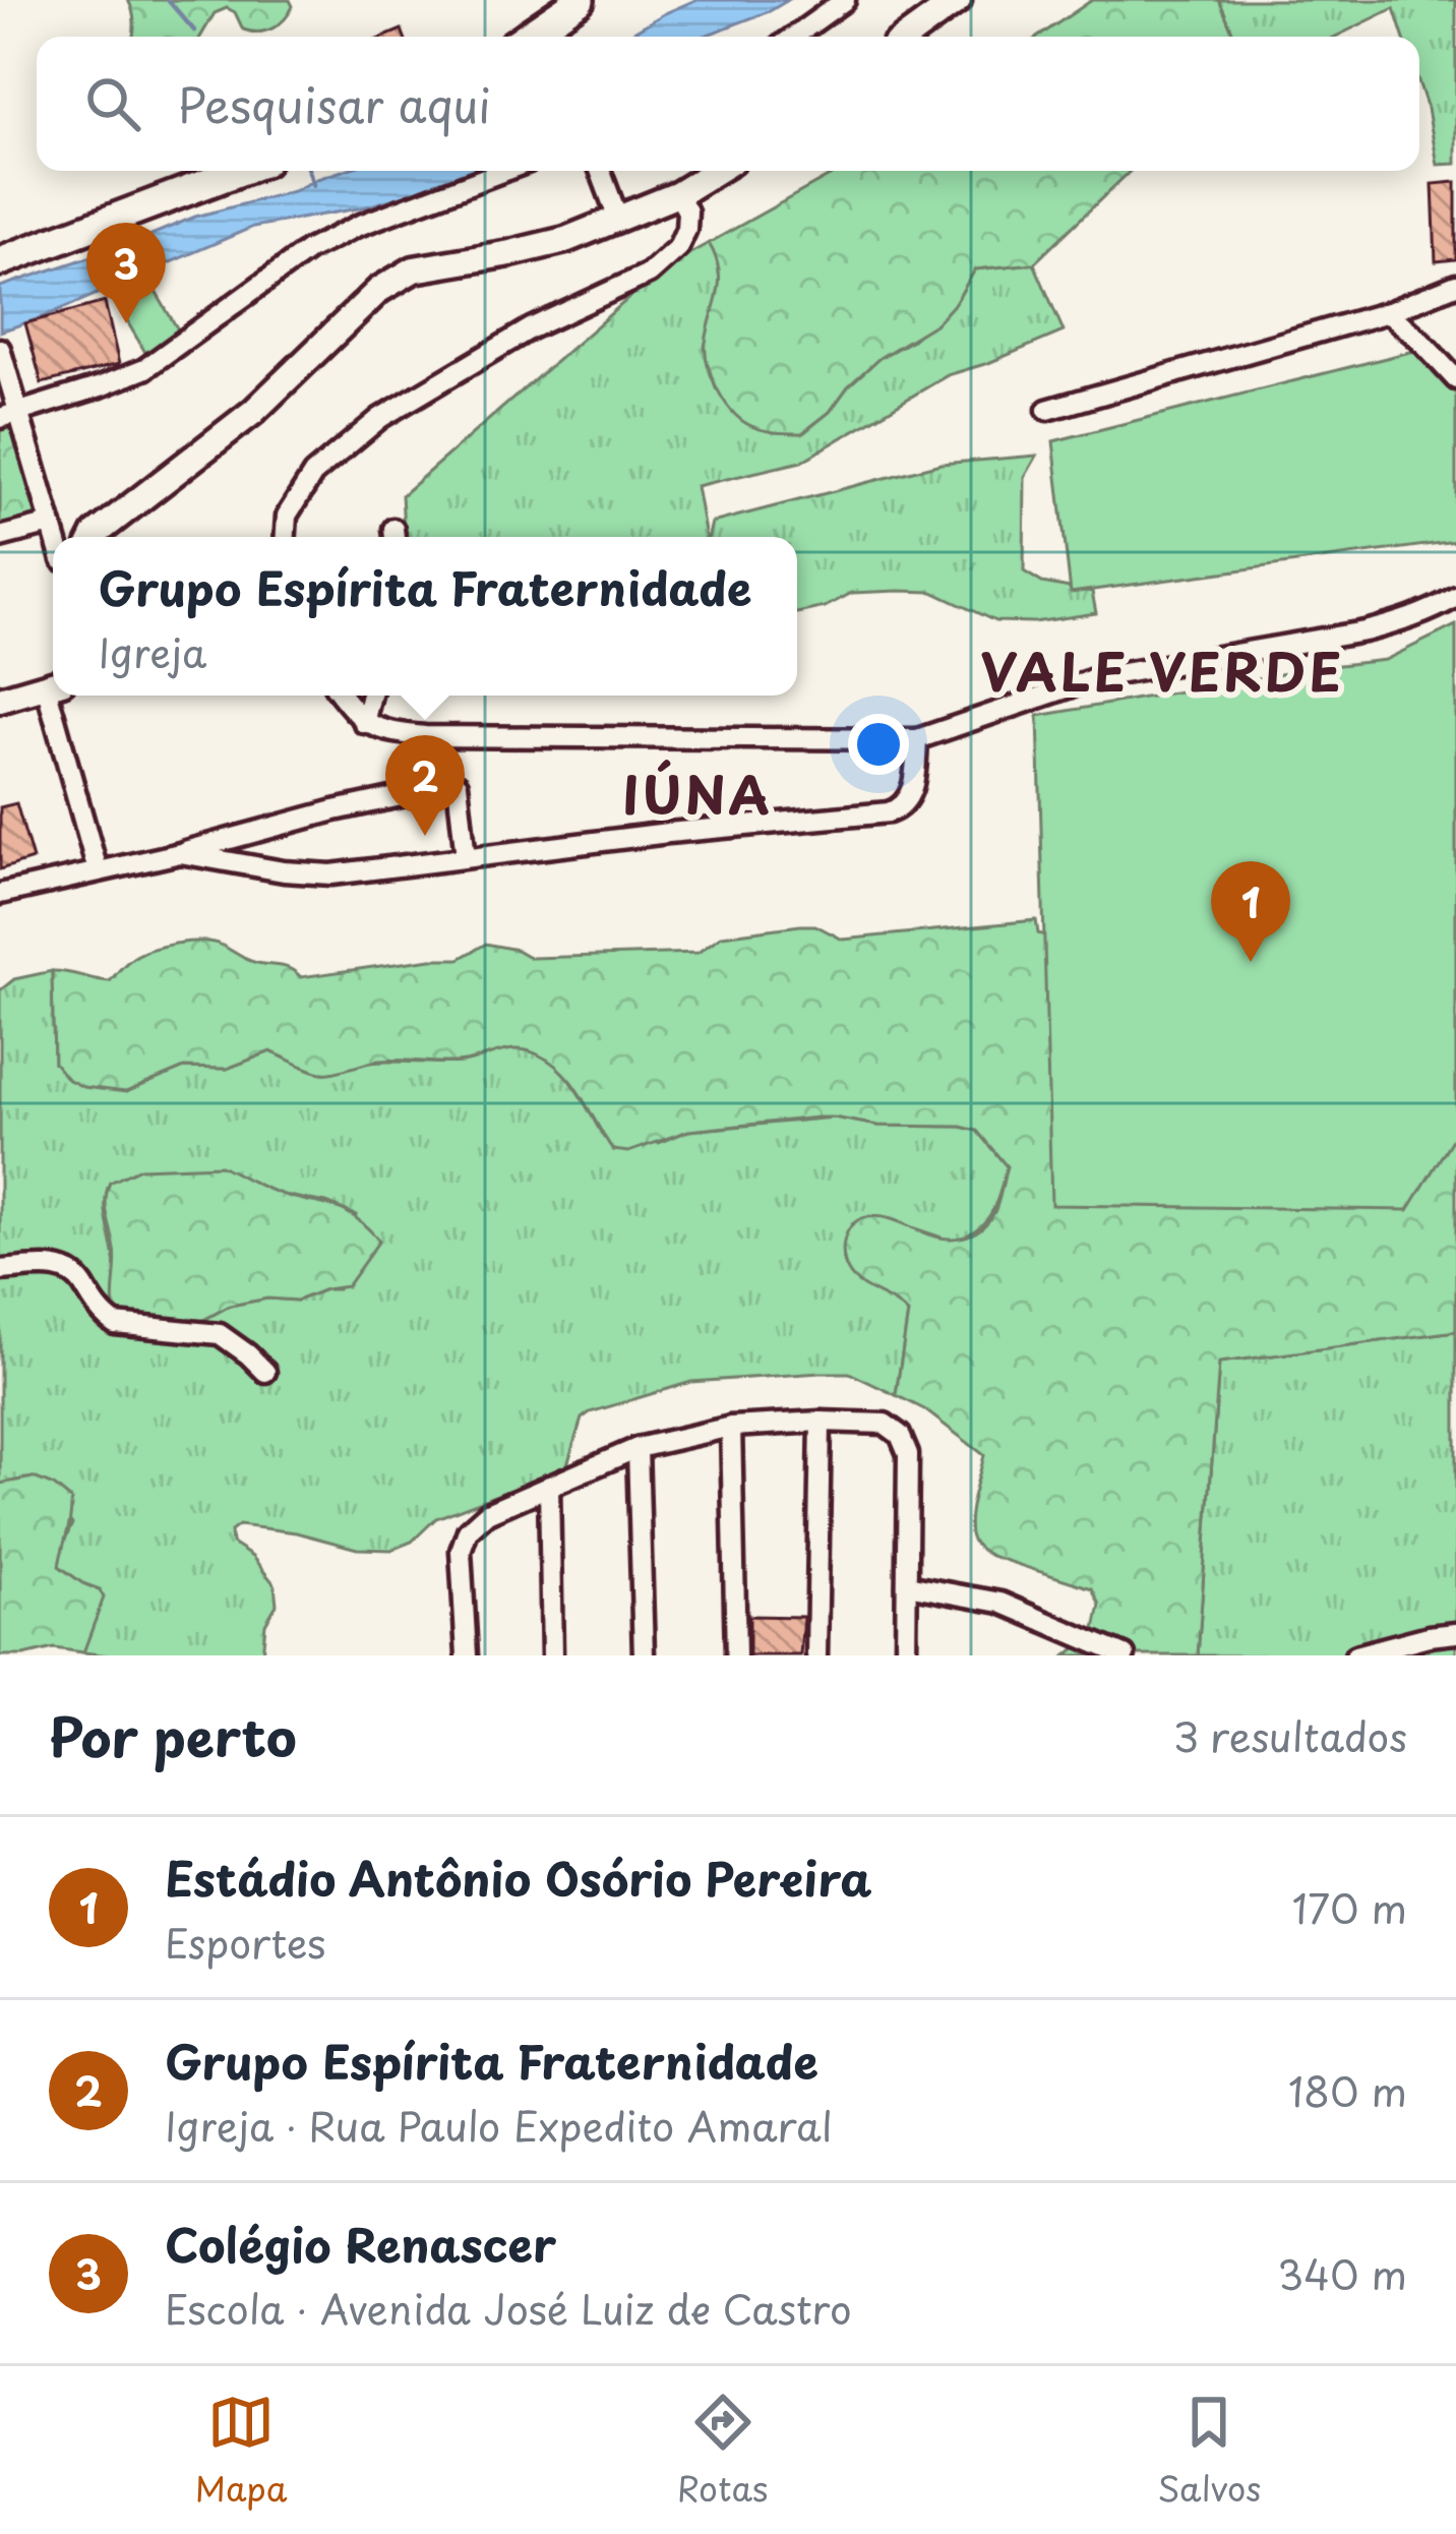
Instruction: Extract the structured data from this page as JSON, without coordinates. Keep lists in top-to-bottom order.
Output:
{
  "districts": ["VALE VERDE", "IÚNA"],
  "page": {
    "search": "Pesquisar aqui",
    "pins": ["3", "2", "1"],
    "popup": ["Grupo Espírita Fraternidade", "Igreja"],
    "heading": ["Por perto", "3 resultados"],
    "list": [
      {
        "mark": "1",
        "name": "Estádio Antônio Osório Pereira",
        "note": "Esportes",
        "value": "170 m"
      },
      {
        "mark": "2",
        "name": "Grupo Espírita Fraternidade",
        "note": "Igreja · Rua Paulo Expedito Amaral",
        "value": "180 m"
      },
      {
        "mark": "3",
        "name": "Colégio Renascer",
        "note": "Escola · Avenida José Luiz de Castro",
        "value": "340 m"
      }
    ],
    "nav": ["Mapa", "Rotas", "Salvos"]
  }
}
